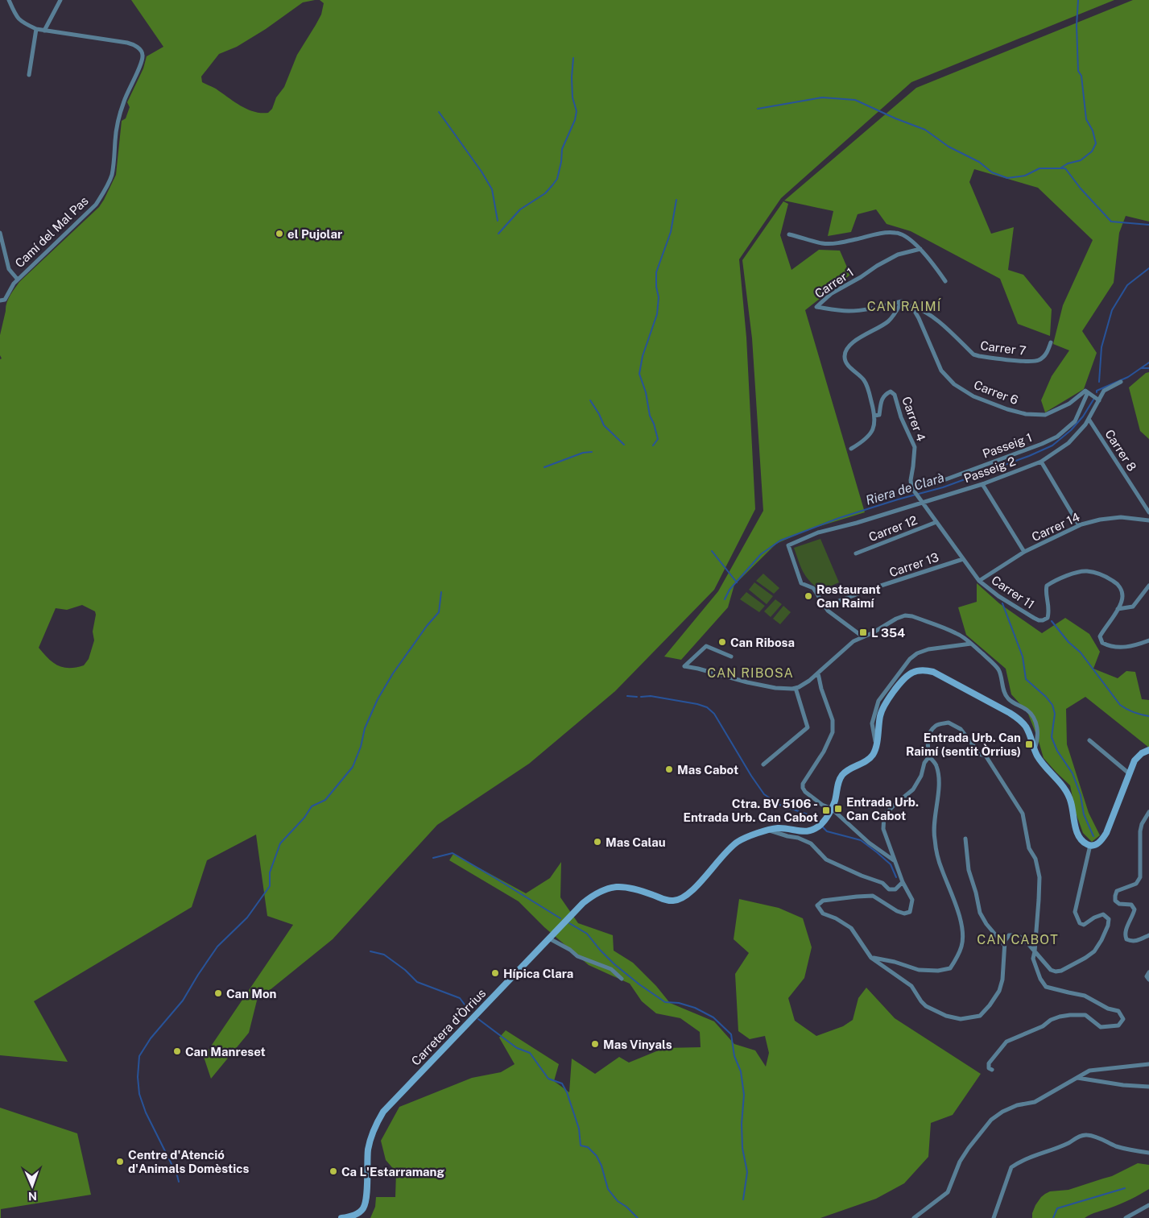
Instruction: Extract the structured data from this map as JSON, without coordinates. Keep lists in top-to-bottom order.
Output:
{
  "streets": {
    "street": [
      "Camí del Mal Pas",
      "Carrer 1",
      "Carrer 7",
      "Carrer 6",
      "Carrer 4",
      "Passeig 1",
      "Carrer 8",
      "Passeig 2",
      "Carrer 14",
      "Carrer 12",
      "Carrer 13",
      "Carrer 11",
      "Carretera d'Òrrius"
    ]
  },
  "crossings": [
    ["Carrer 7", "Carrer 6"],
    ["Carrer 6", "Passeig 1"],
    ["Carrer 4", "Passeig 1"],
    ["Carrer 4", "Carrer 11"],
    ["Passeig 1", "Carrer 11"],
    ["Carrer 8", "Passeig 2"],
    ["Passeig 2", "Carrer 13"],
    ["Passeig 2", "Carrer 11"],
    ["Carrer 14", "Carrer 11"],
    ["Carrer 12", "Carrer 11"],
    ["Carrer 13", "Carrer 11"]
  ],
  "districts": ["CAN RAIMÍ", "CAN RIBOSA", "CAN CABOT"],
  "water": ["Riera de Clarà"],
  "places": {
    "other": [
      "el Pujolar",
      "Restaurant Can Raimí",
      "Can Ribosa",
      "Mas Cabot",
      "Mas Calau",
      "Hípica Clara",
      "Can Mon",
      "Mas Vinyals",
      "Can Manreset",
      "Centre d'Atenció d'Animals Domèstics",
      "Ca L'Estarramang"
    ],
    "transit": [
      "L 354",
      "Entrada Urb. Can Raimí (sentit Òrrius)",
      "Entrada Urb. Can Cabot",
      "Ctra. BV 5106 - Entrada Urb. Can Cabot"
    ]
  },
  "north": "bottom"
}
